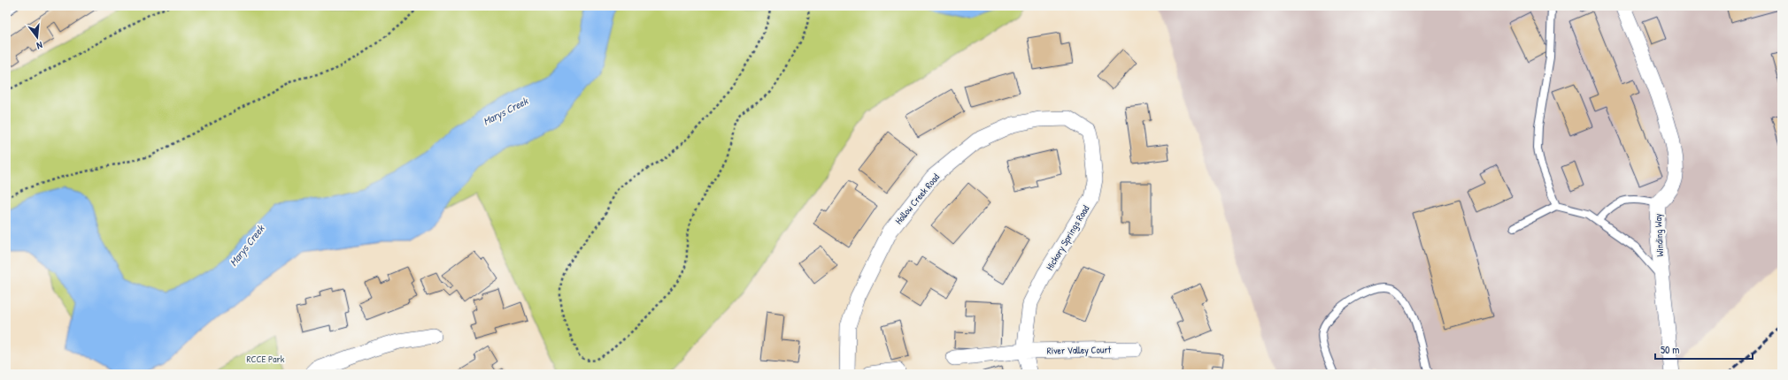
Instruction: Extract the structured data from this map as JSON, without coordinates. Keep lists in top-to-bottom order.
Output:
{
  "streets": {
    "street": [
      "Hollow Creek Road",
      "Winding Way",
      "Hickory Springs Road",
      "River Valley Court"
    ]
  },
  "crossings": [
    ["Hollow Creek Road", "Hickory Springs Road"],
    ["Hickory Springs Road", "River Valley Court"]
  ],
  "water": ["Marys Creek"],
  "parks": ["RCCE Park"],
  "scale_bar": "50 m",
  "north": "bottom"
}
